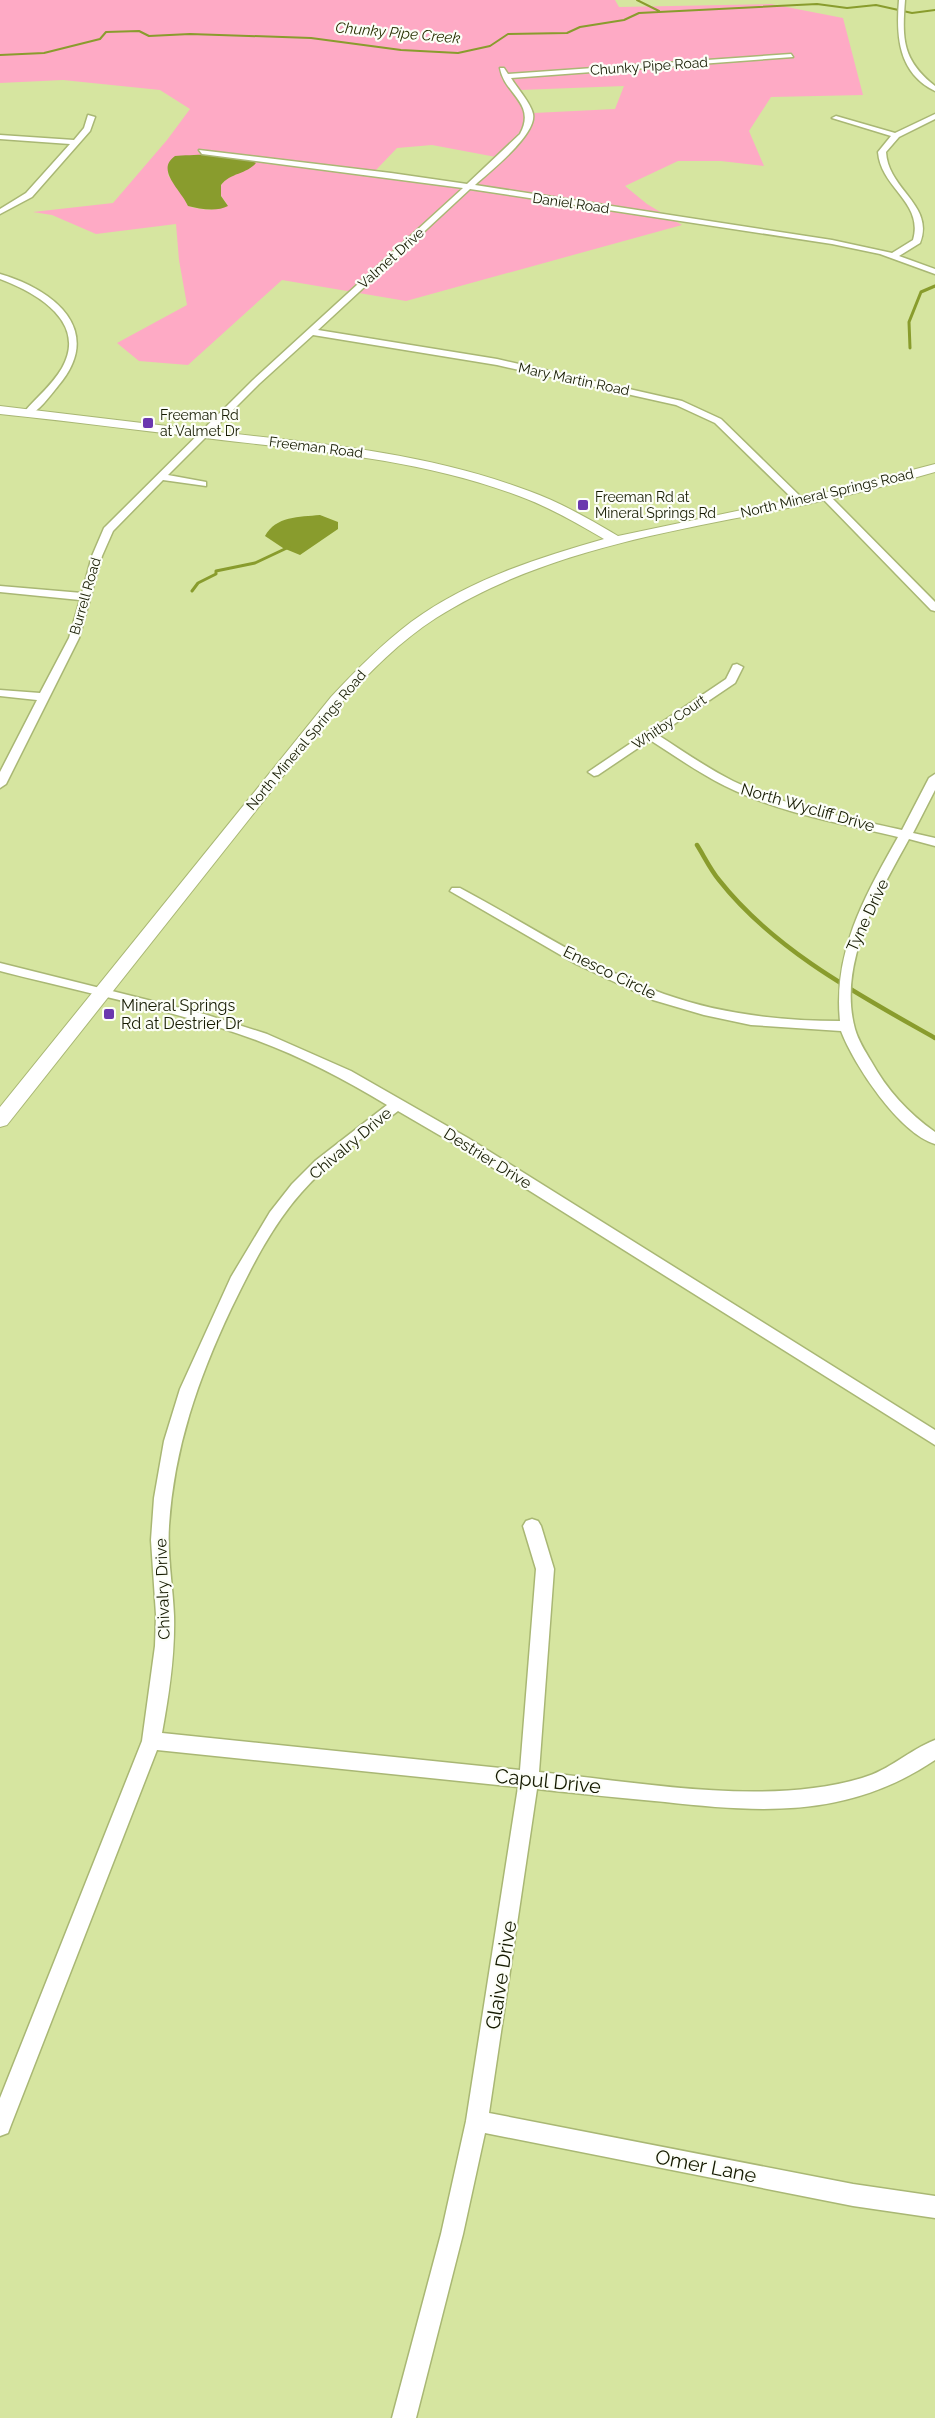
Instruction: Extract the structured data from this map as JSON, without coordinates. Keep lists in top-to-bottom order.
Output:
{
  "streets": {
    "street": [
      "Chunky Pipe Road",
      "Daniel Road",
      "Valmet Drive",
      "Mary Martin Road",
      "Freeman Road",
      "North Mineral Springs Road",
      "Burrell Road",
      "Whitby Court",
      "North Wycliff Drive",
      "Tyne Drive",
      "Enesco Circle",
      "Chivalry Drive",
      "Destrier Drive",
      "Capul Drive",
      "Glaive Drive",
      "Omer Lane"
    ]
  },
  "crossings": [
    ["Chunky Pipe Road", "Valmet Drive"],
    ["Daniel Road", "Valmet Drive"],
    ["Valmet Drive", "Mary Martin Road"],
    ["Valmet Drive", "Freeman Road"],
    ["Valmet Drive", "Burrell Road"],
    ["Mary Martin Road", "North Mineral Springs Road"],
    ["Freeman Road", "North Mineral Springs Road"],
    ["Freeman Road", "Burrell Road"],
    ["North Mineral Springs Road", "Destrier Drive"],
    ["Whitby Court", "North Wycliff Drive"],
    ["North Wycliff Drive", "Tyne Drive"],
    ["Tyne Drive", "Enesco Circle"],
    ["Chivalry Drive", "Destrier Drive"],
    ["Chivalry Drive", "Capul Drive"],
    ["Capul Drive", "Glaive Drive"],
    ["Glaive Drive", "Omer Lane"]
  ],
  "water": ["Chunky Pipe Creek"],
  "places": {
    "transit": ["Freeman Rd at Valmet Dr", "Freeman Rd at Mineral Springs Rd", "Mineral Springs Rd at Destrier Dr"]
  }
}
